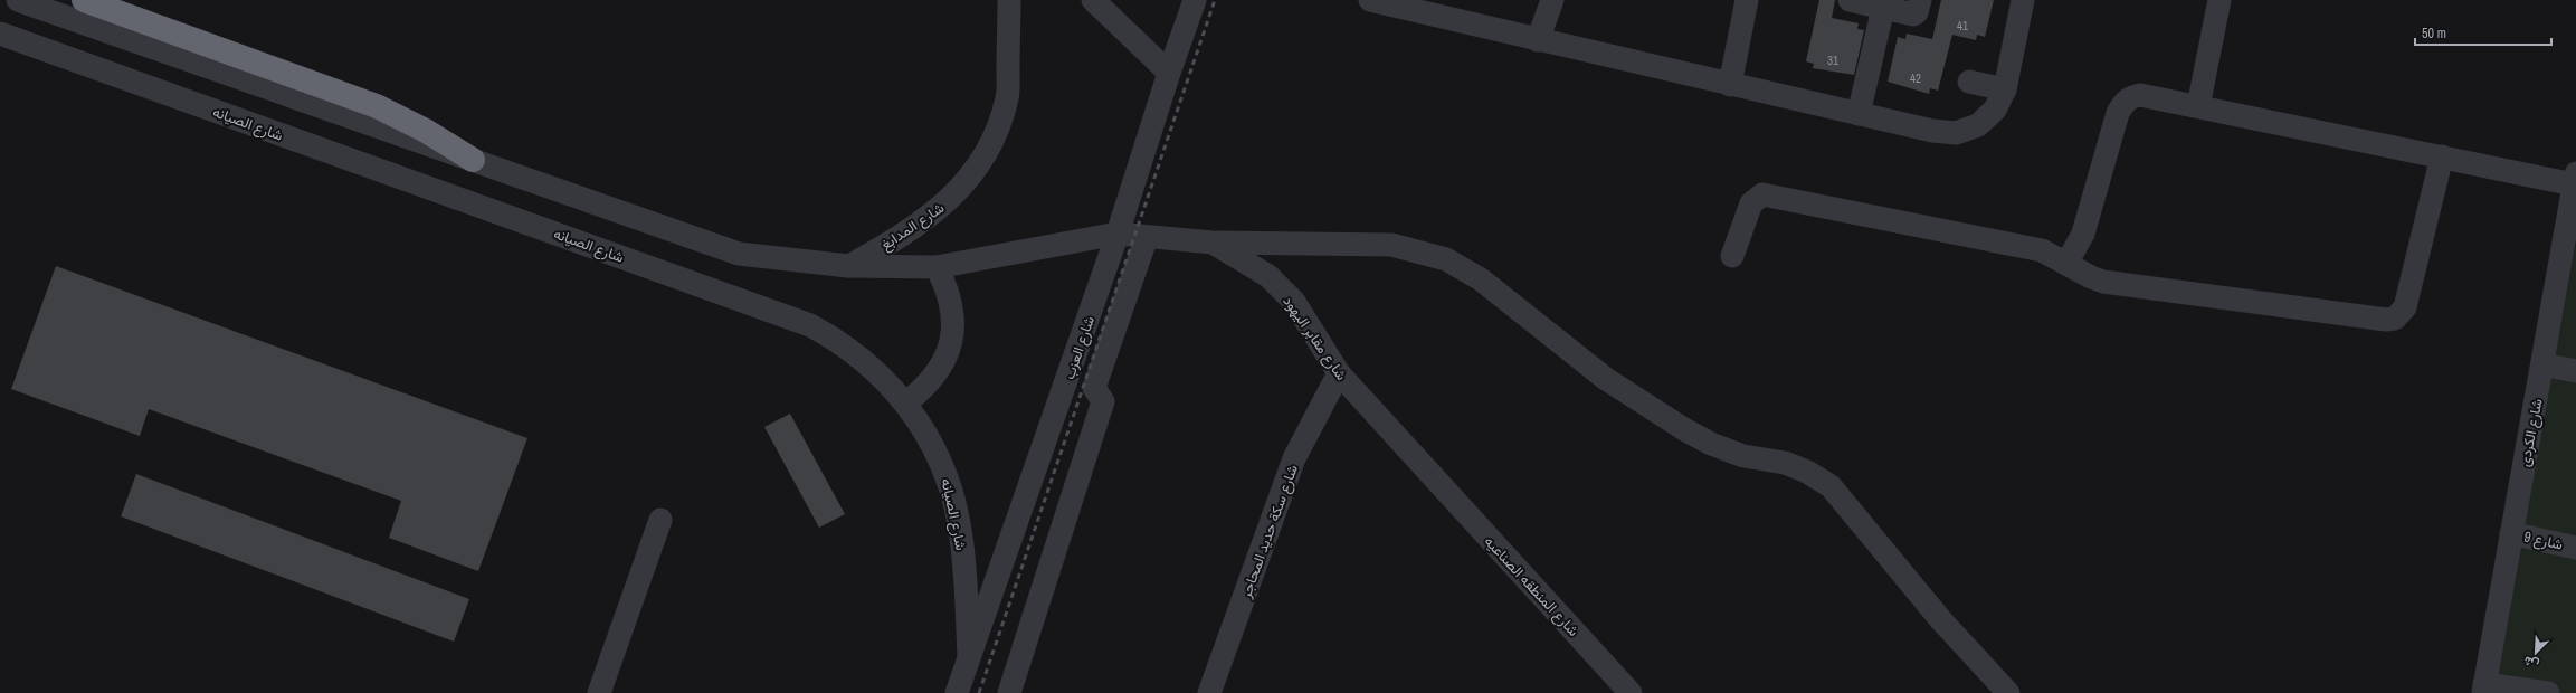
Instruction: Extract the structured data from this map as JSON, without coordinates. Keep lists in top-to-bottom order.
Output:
{
  "streets": {
    "street": [
      "شارع الصيانه",
      "شارع المدابغ",
      "شارع مقابر اليهود",
      "شارع العزب",
      "شارع الكردى",
      "شارع سكة حديد المحاجر",
      "شارع 9",
      "شارع المنطقه الصناعيه"
    ]
  },
  "crossings": [
    ["شارع الصيانه", "شارع العزب"],
    ["شارع مقابر اليهود", "شارع العزب"],
    ["شارع مقابر اليهود", "شارع سكة حديد المحاجر"],
    ["شارع مقابر اليهود", "شارع المنطقه الصناعيه"],
    ["شارع الكردى", "شارع 9"]
  ],
  "house_numbers": ["41", "31", "42"],
  "scale_bar": "50 m",
  "north": "bottom left"
}
